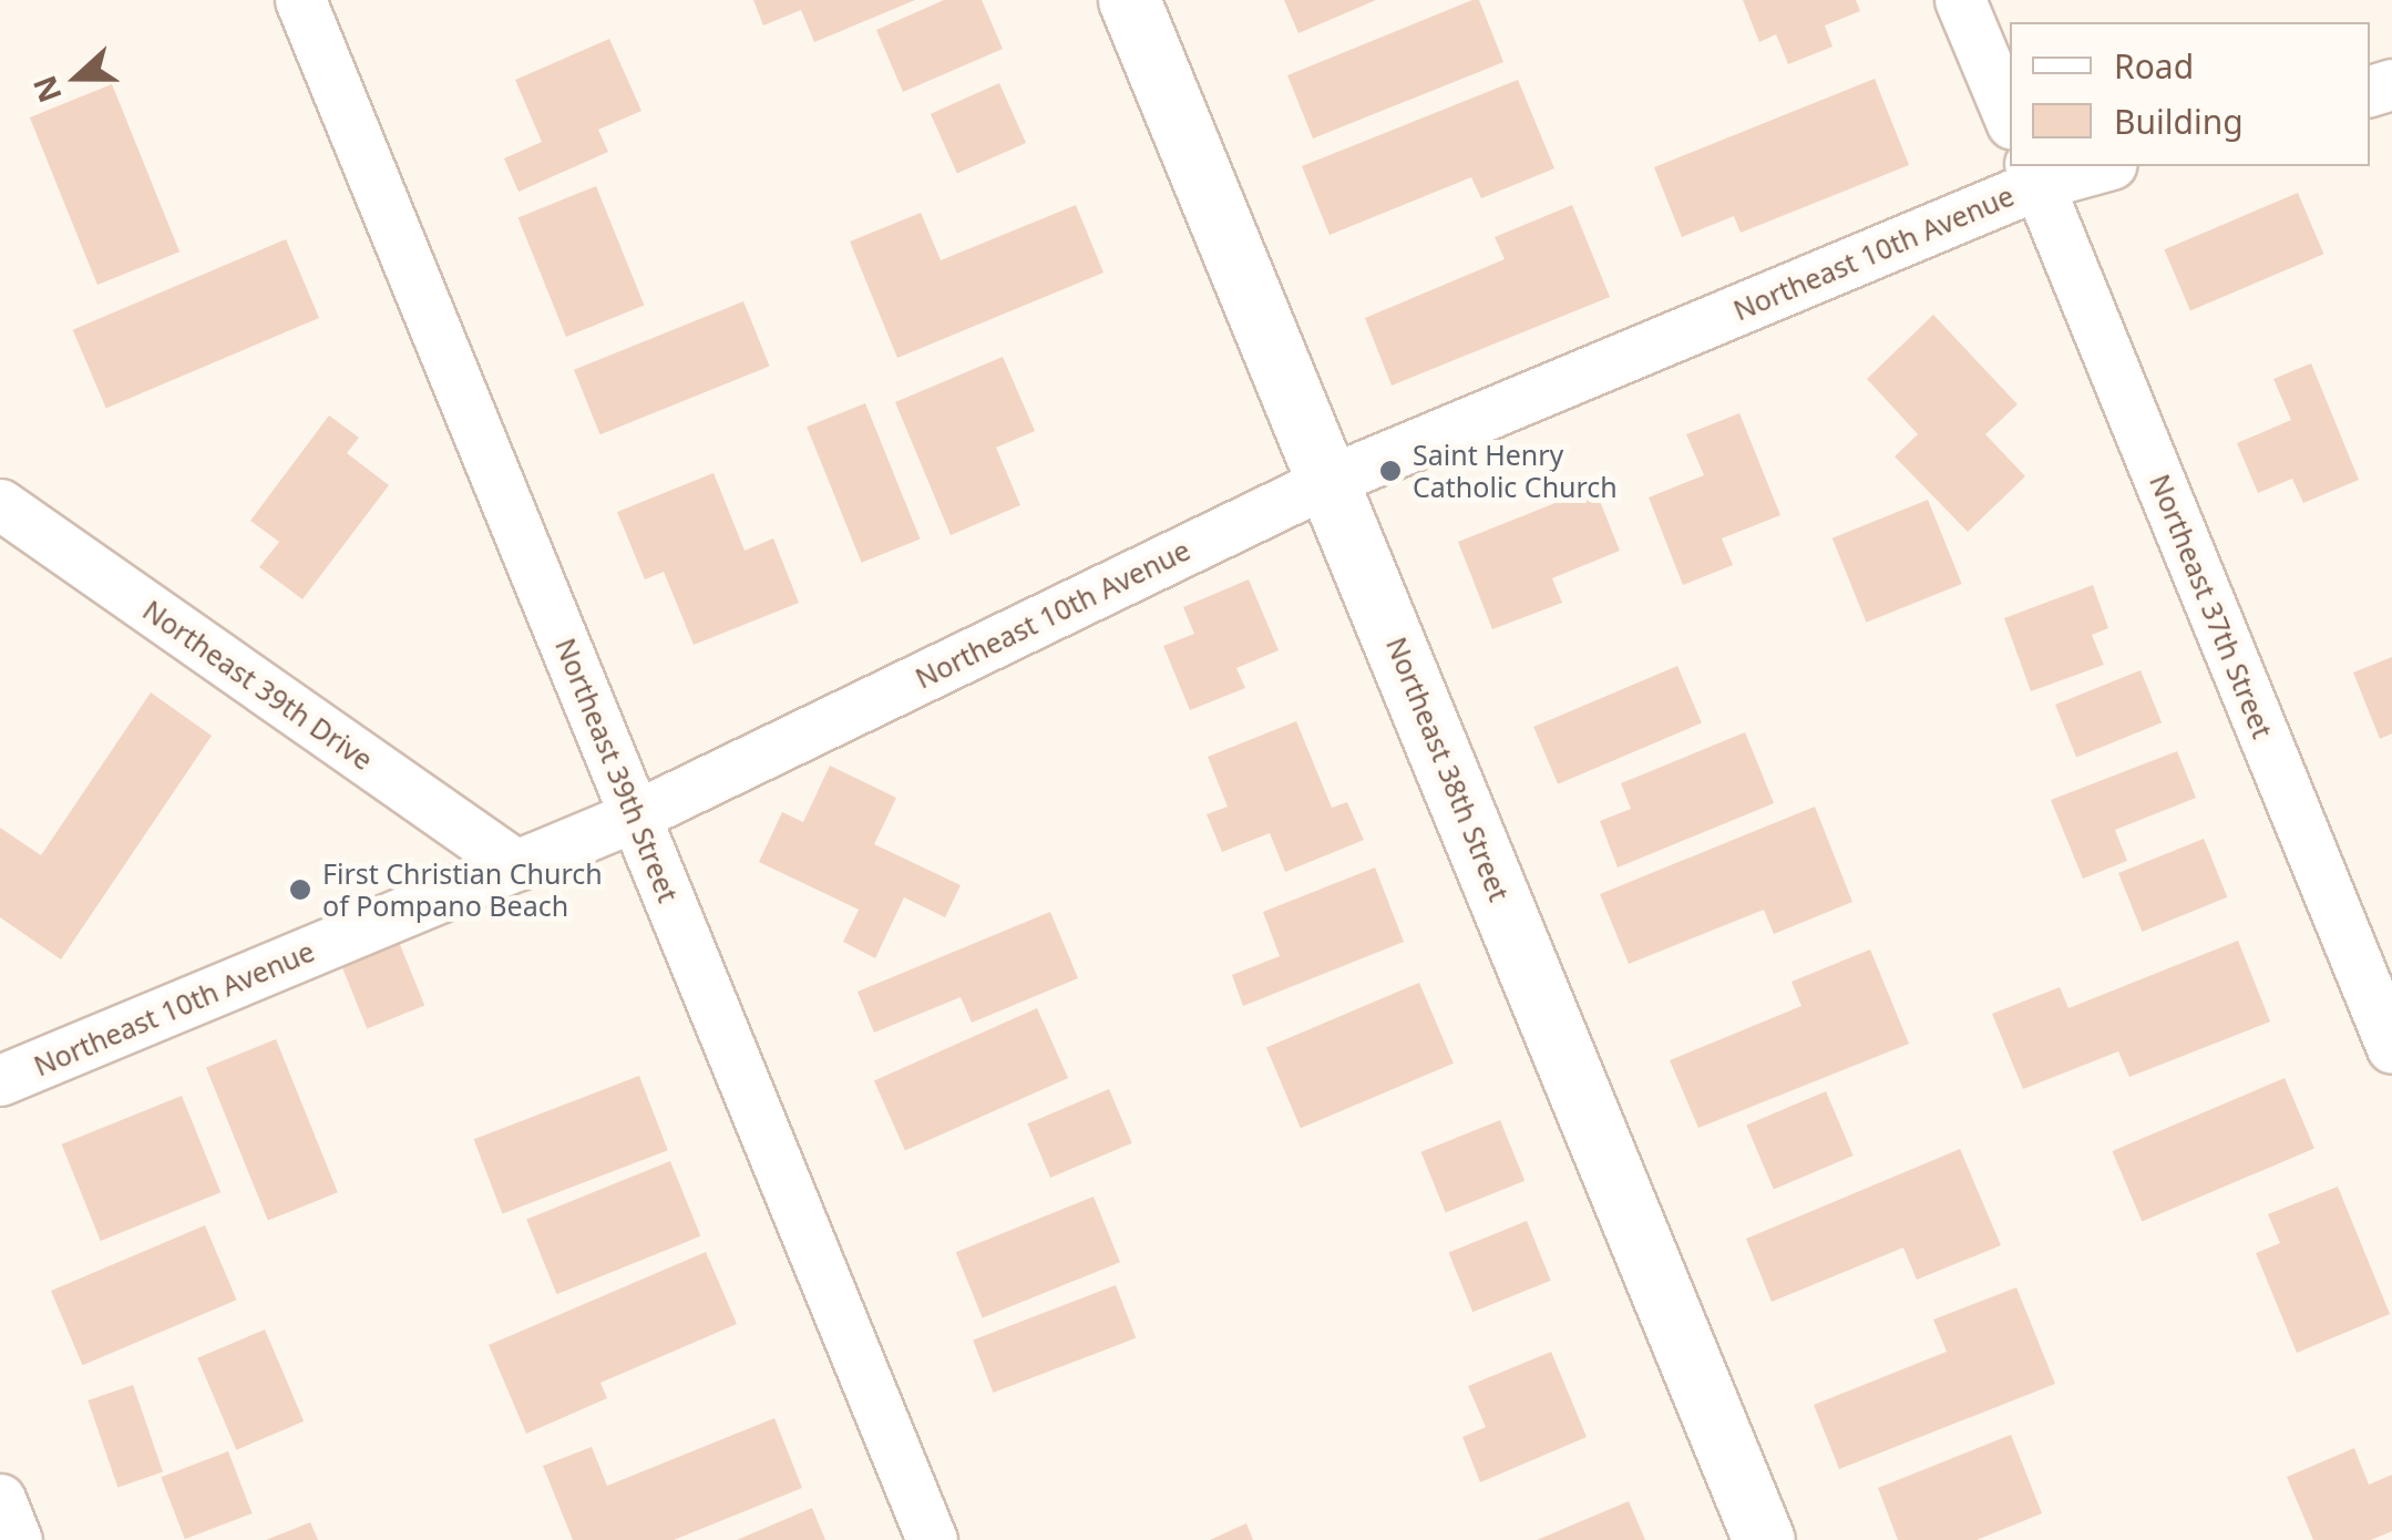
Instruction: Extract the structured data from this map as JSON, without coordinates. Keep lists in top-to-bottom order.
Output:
{
  "streets": {
    "street": [
      "Northeast 10th Avenue",
      "Northeast 37th Street",
      "Northeast 39th Drive",
      "Northeast 38th Street",
      "Northeast 39th Street"
    ]
  },
  "crossings": [
    ["Northeast 10th Avenue", "Northeast 37th Street"],
    ["Northeast 10th Avenue", "Northeast 39th Drive"],
    ["Northeast 10th Avenue", "Northeast 38th Street"],
    ["Northeast 10th Avenue", "Northeast 39th Street"]
  ],
  "places": ["Saint Henry Catholic Church", "First Christian Church of Pompano Beach"],
  "legend": ["Road", "Building"],
  "north": "left"
}
